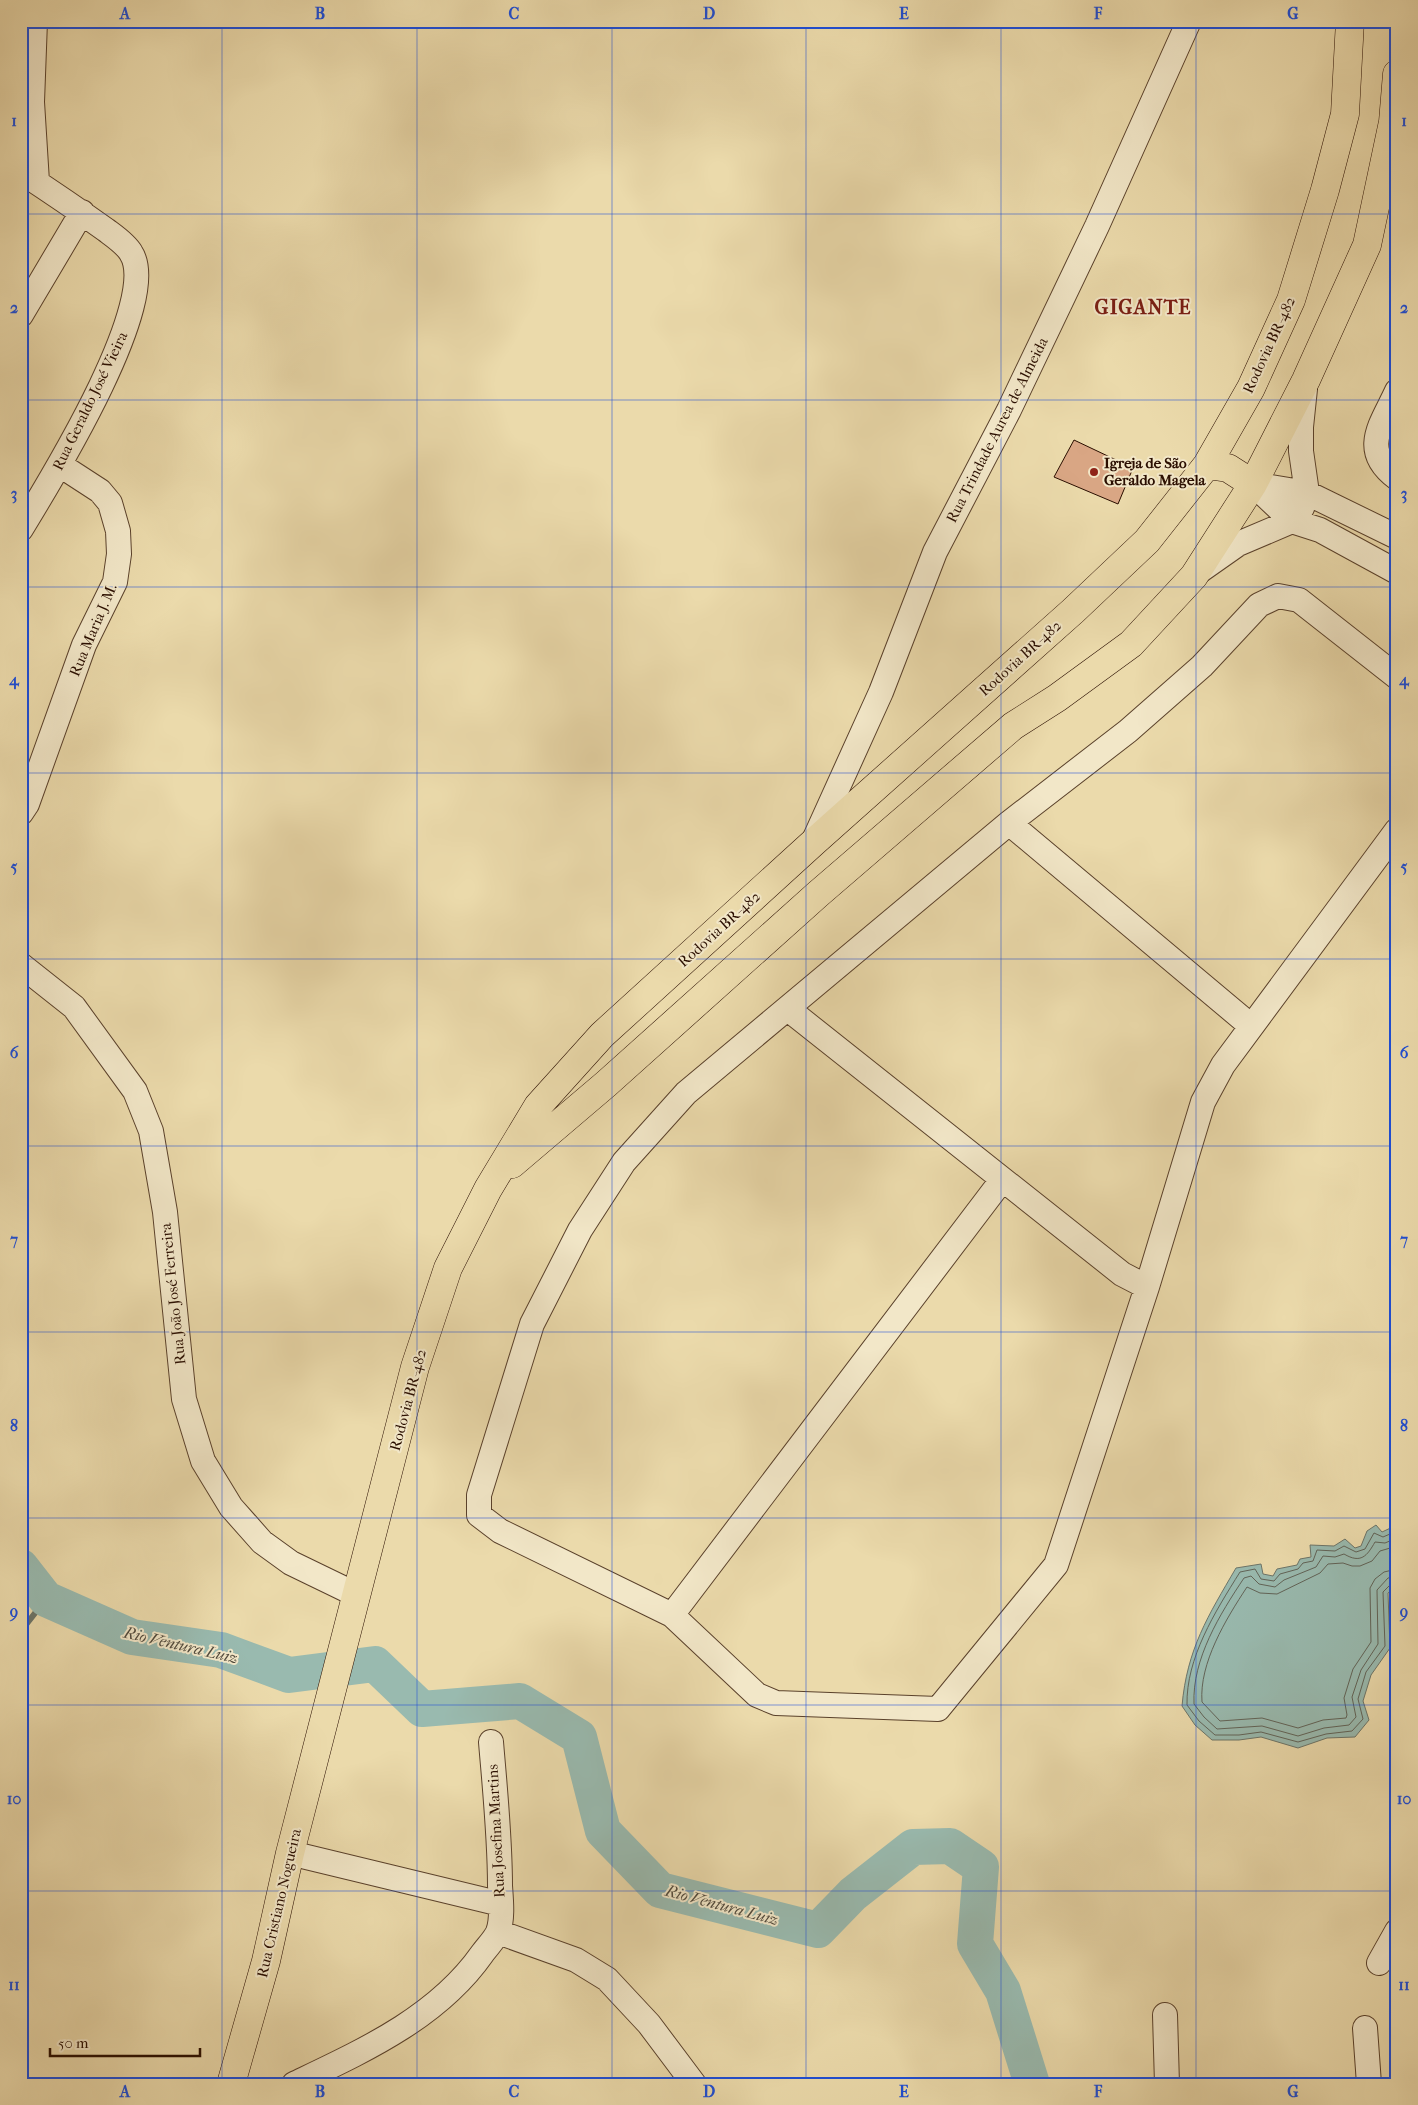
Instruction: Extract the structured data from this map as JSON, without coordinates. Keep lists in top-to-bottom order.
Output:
{
  "streets": {
    "highway": ["Rodovia BR-482", "Rua Cristiano Nogueira"],
    "street": [
      "Rua Geraldo José Vieira",
      "Rua Trindade Aurea de Almeida",
      "Rua Maria J. M.",
      "Rua João José Ferreira",
      "Rua Josefina Martins"
    ]
  },
  "crossings": [
    ["Rodovia BR-482", "Rua Trindade Aurea de Almeida"],
    ["Rodovia BR-482", "Rua João José Ferreira"],
    ["Rodovia BR-482", "Rua Cristiano Nogueira"],
    ["Rua Geraldo José Vieira", "Rua Maria J. M."]
  ],
  "districts": ["GIGANTE"],
  "water": ["Rio Ventura Luiz"],
  "places": ["Igreja de São Geraldo Magela"],
  "scale_bar": "50 m",
  "grid": {
    "columns": [
      "A",
      "B",
      "C",
      "D",
      "E",
      "F",
      "G"
    ],
    "rows": [
      "1",
      "2",
      "3",
      "4",
      "5",
      "6",
      "7",
      "8",
      "9",
      "10",
      "11"
    ]
  }
}
